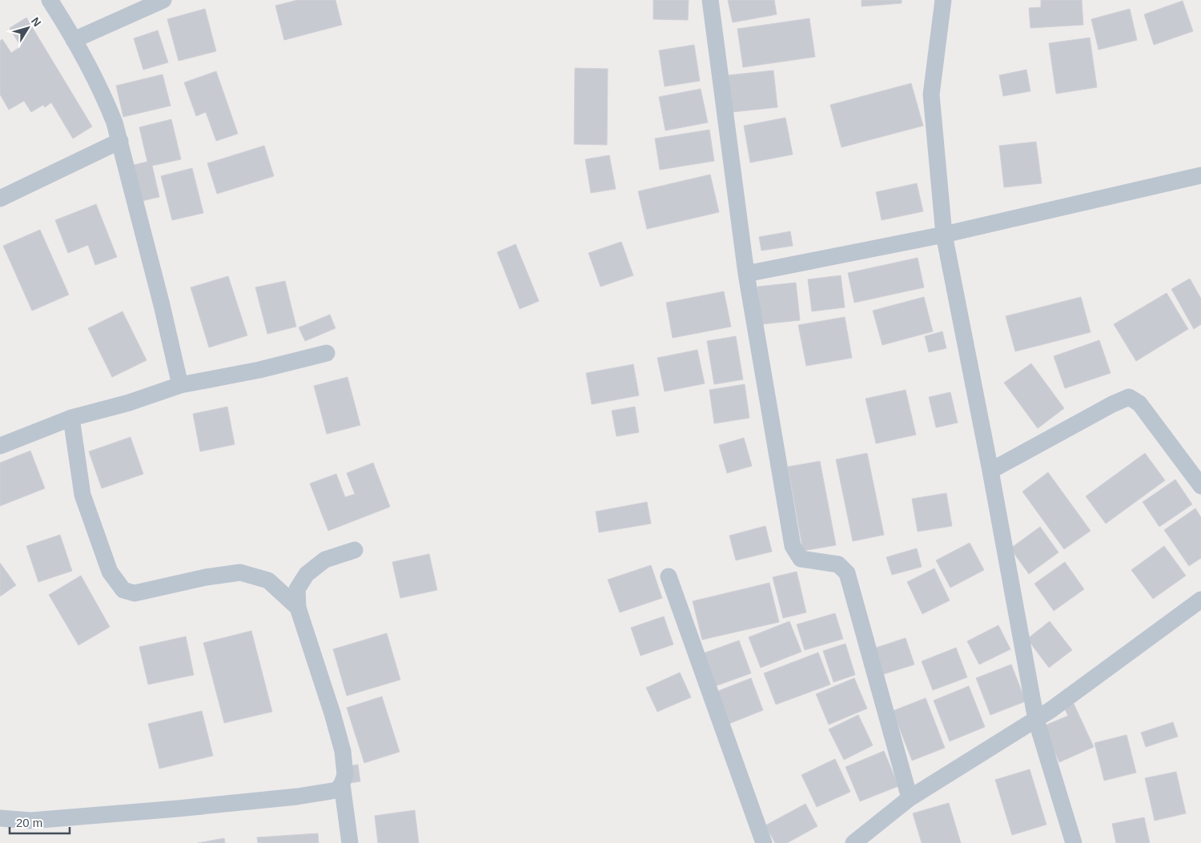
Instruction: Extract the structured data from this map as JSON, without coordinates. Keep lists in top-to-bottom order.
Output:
{
  "scale_bar": "20 m",
  "north": "top right"
}
